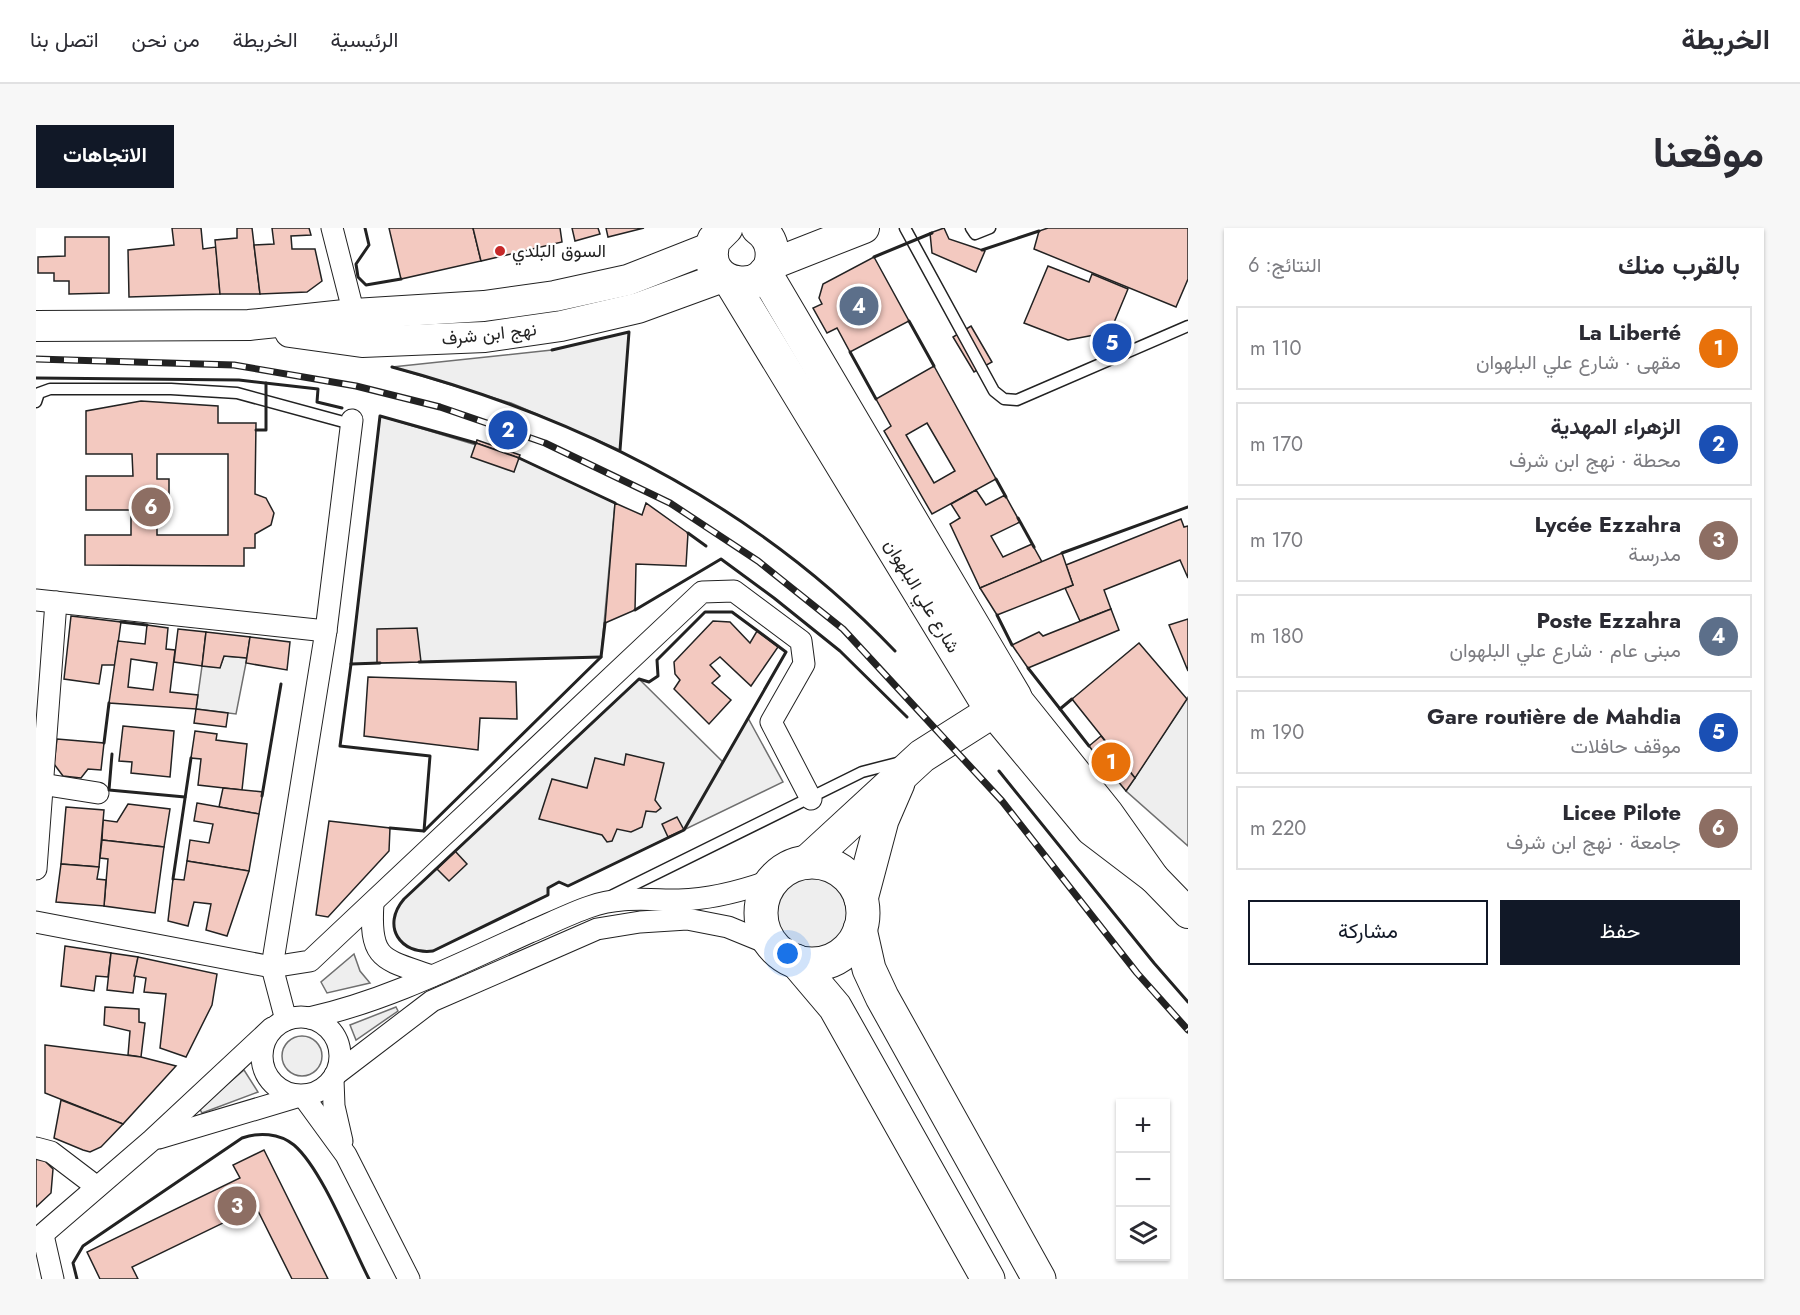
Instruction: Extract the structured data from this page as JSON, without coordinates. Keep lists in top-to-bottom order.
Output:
{
  "streets": {
    "main road": ["نهج ابن شرف", "شارع علي البلهوان"]
  },
  "crossings": [
    ["نهج ابن شرف", "شارع علي البلهوان"]
  ],
  "places": ["السوق البلدي"],
  "page": {
    "header": "الخريطة",
    "nav": [
      "الرئيسية",
      "الخريطة",
      "من نحن",
      "اتصل بنا"
    ],
    "title": "موقعنا",
    "buttons": [
      "الاتجاهات",
      ["حفظ", "مشاركة"]
    ],
    "heading": ["بالقرب منك", "النتائج: 6"],
    "pins": [
      "4",
      "5",
      "2",
      "6",
      "1",
      "3"
    ],
    "list": [
      {
        "mark": "1",
        "name": "La Liberté",
        "note": "مقهى · شارع علي البلهوان",
        "value": "110 m"
      },
      {
        "mark": "2",
        "name": "الزهراء المهدية",
        "note": "محطة · نهج ابن شرف",
        "value": "170 m"
      },
      {
        "mark": "3",
        "name": "Lycée Ezzahra",
        "note": "مدرسة",
        "value": "170 m"
      },
      {
        "mark": "4",
        "name": "Poste Ezzahra",
        "note": "مبنى عام · شارع علي البلهوان",
        "value": "180 m"
      },
      {
        "mark": "5",
        "name": "Gare routière de Mahdia",
        "note": "موقف حافلات",
        "value": "190 m"
      },
      {
        "mark": "6",
        "name": "Licee Pilote",
        "note": "جامعة · نهج ابن شرف",
        "value": "220 m"
      }
    ],
    "map_buttons": ["+", "−"]
  }
}
